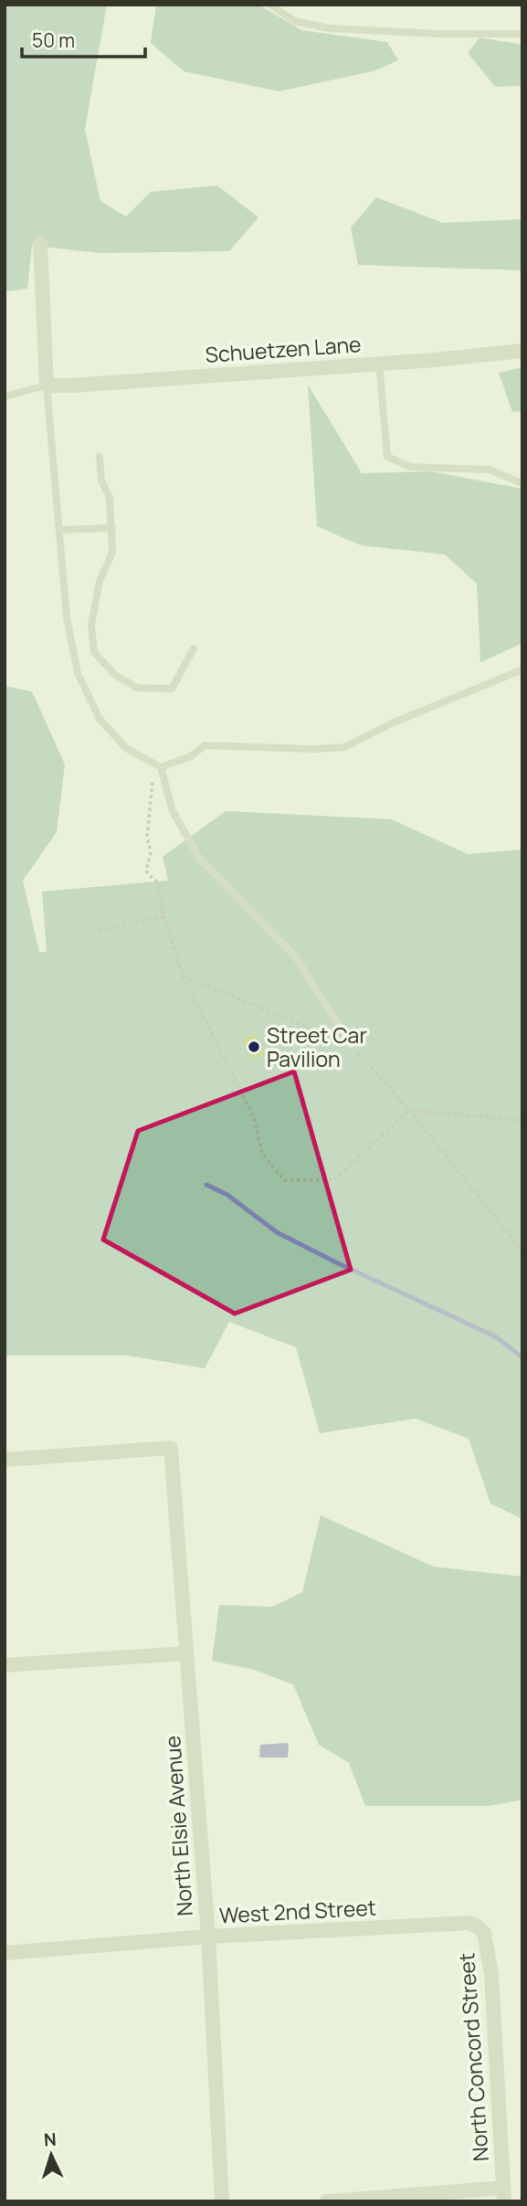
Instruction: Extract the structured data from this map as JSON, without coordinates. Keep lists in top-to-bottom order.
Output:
{
  "streets": {
    "street": [
      "Schuetzen Lane",
      "North Elsie Avenue",
      "West 2nd Street",
      "North Concord Street"
    ]
  },
  "crossings": [
    ["North Elsie Avenue", "West 2nd Street"],
    ["West 2nd Street", "North Concord Street"]
  ],
  "places": ["Street Car Pavilion"],
  "scale_bar": "50 m",
  "north": "top"
}
